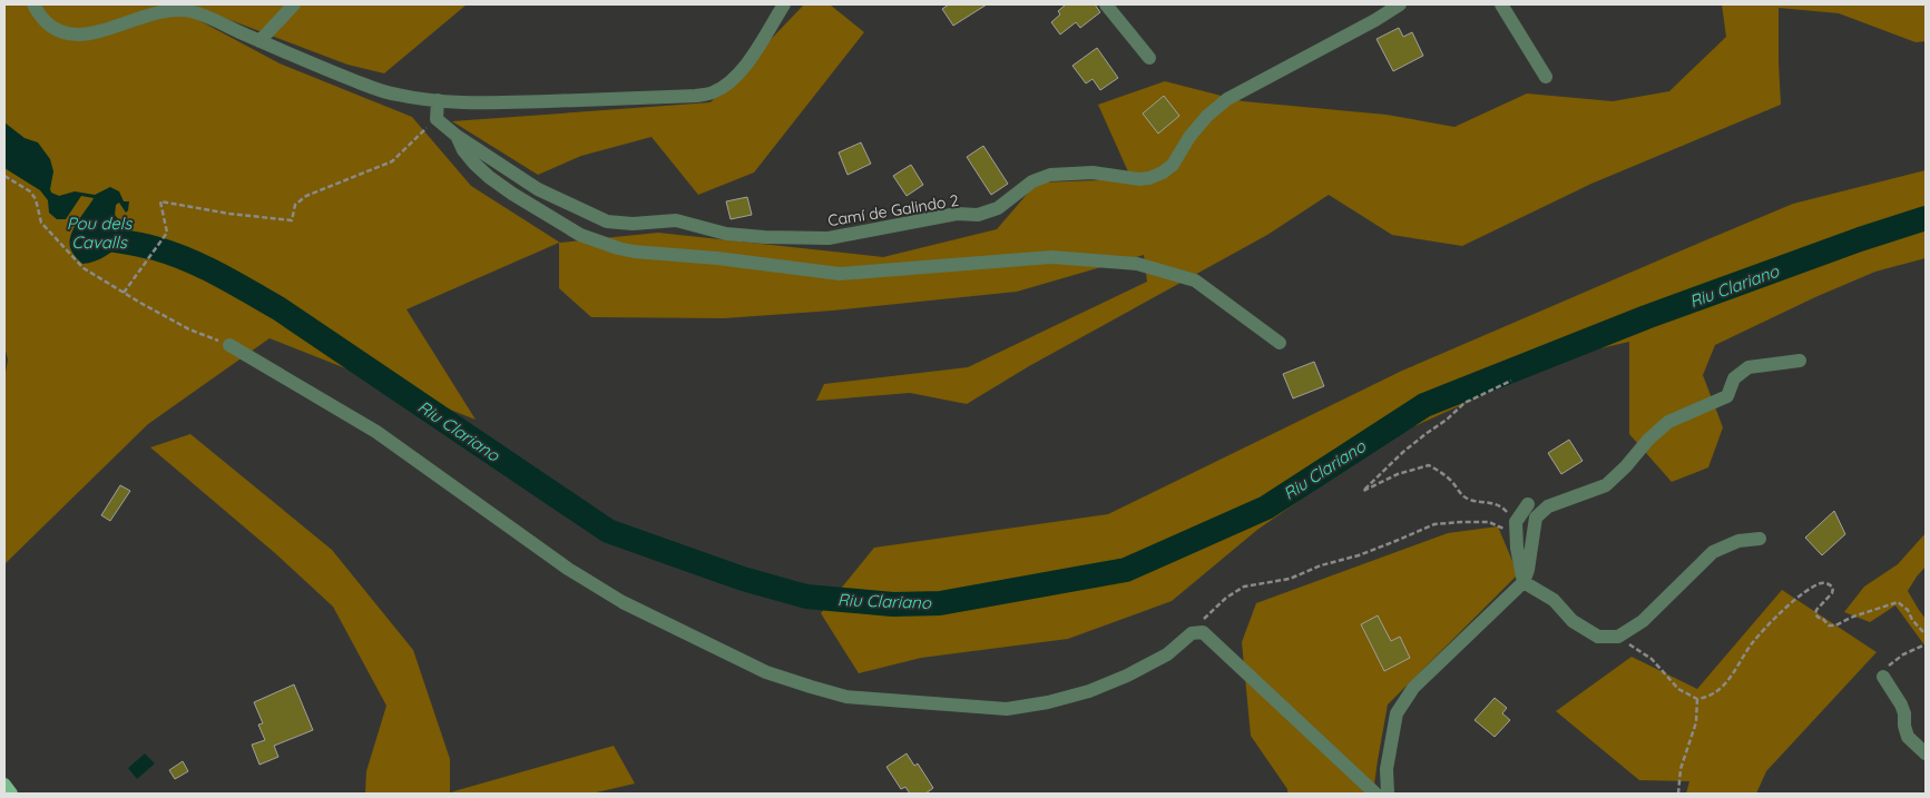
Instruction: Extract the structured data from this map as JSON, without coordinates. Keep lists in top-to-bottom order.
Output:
{
  "streets": {
    "street": ["Camí de Galindo 2"]
  },
  "water": ["Pou dels Cavalls", "Riu Clariano"]
}
